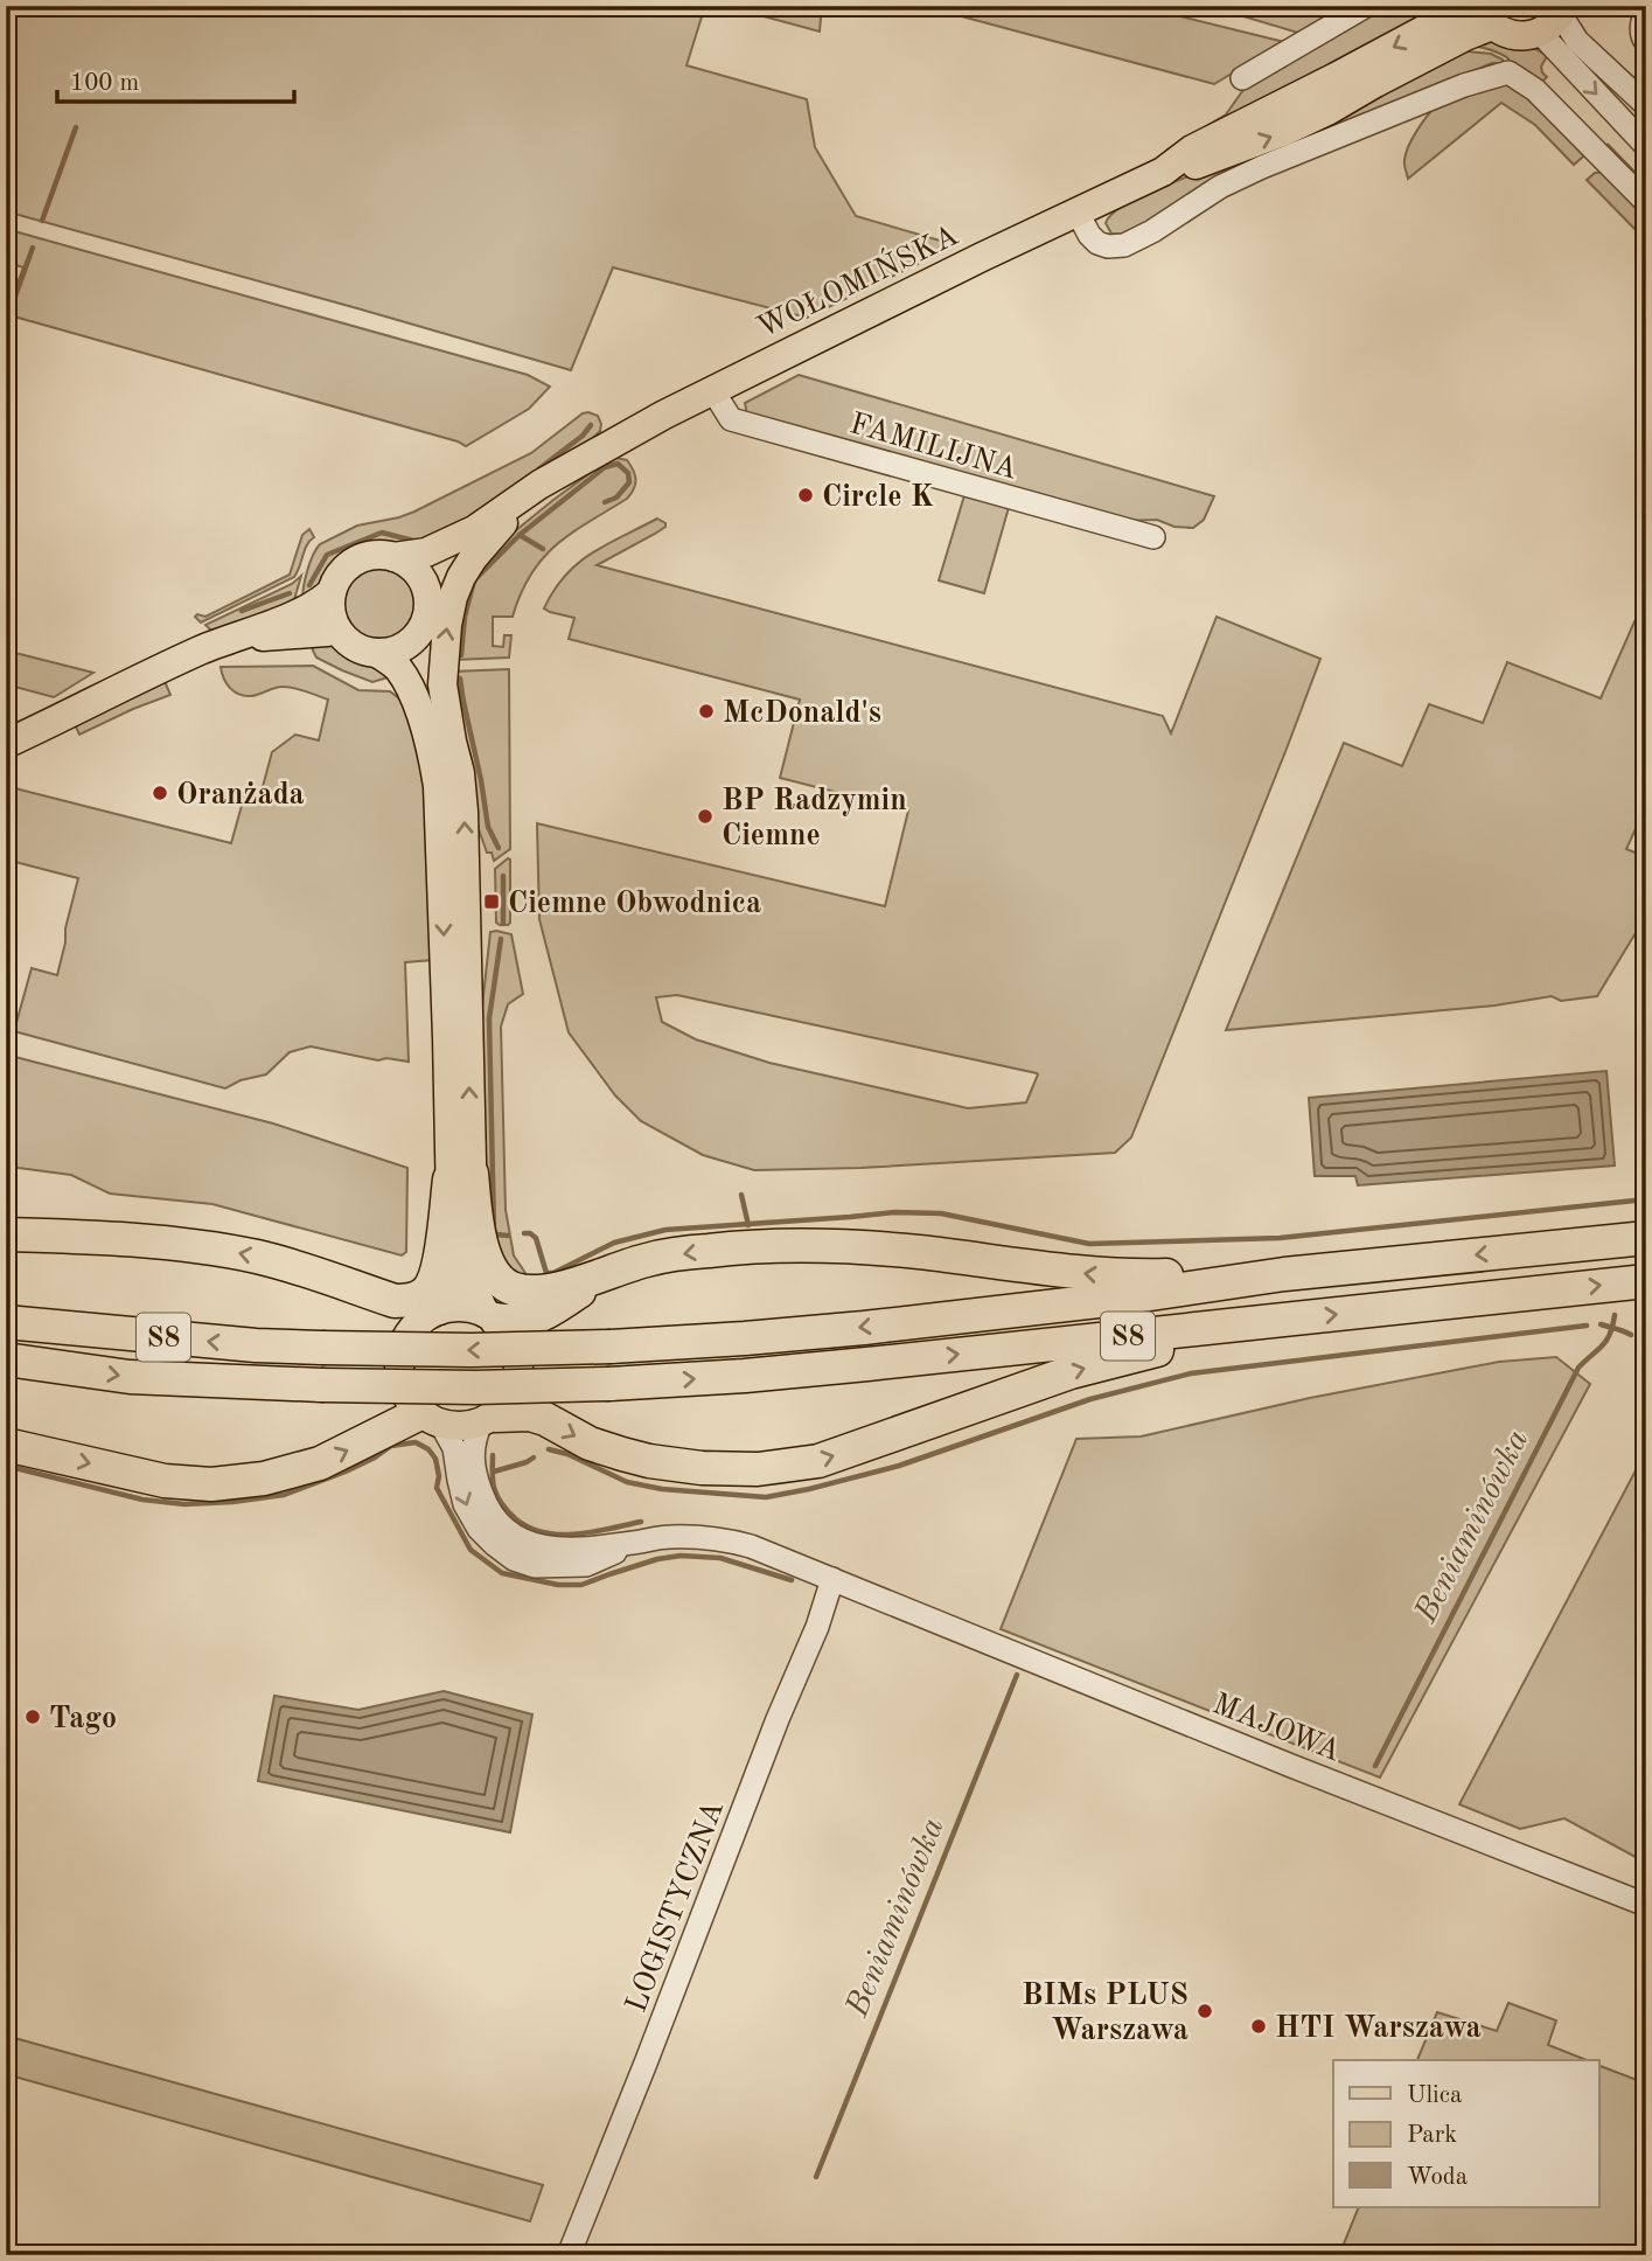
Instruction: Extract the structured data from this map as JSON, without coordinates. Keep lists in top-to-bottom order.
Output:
{
  "streets": {
    "highway": ["S8"],
    "main road": ["WOŁOMIŃSKA"],
    "street": ["FAMILIJNA", "MAJOWA", "LOGISTYCZNA"]
  },
  "crossings": [
    ["WOŁOMIŃSKA", "FAMILIJNA"],
    ["MAJOWA", "LOGISTYCZNA"]
  ],
  "water": ["Beniaminówka"],
  "places": {
    "other": [
      "Circle K",
      "McDonald's",
      "Oranżada",
      "BP Radzymin Ciemne",
      "Tago",
      "BIMs PLUS Warszawa",
      "HTI Warszawa"
    ],
    "transit": ["Ciemne Obwodnica"]
  },
  "legend": ["Ulica", "Park", "Woda"],
  "scale_bar": "100 m"
}
